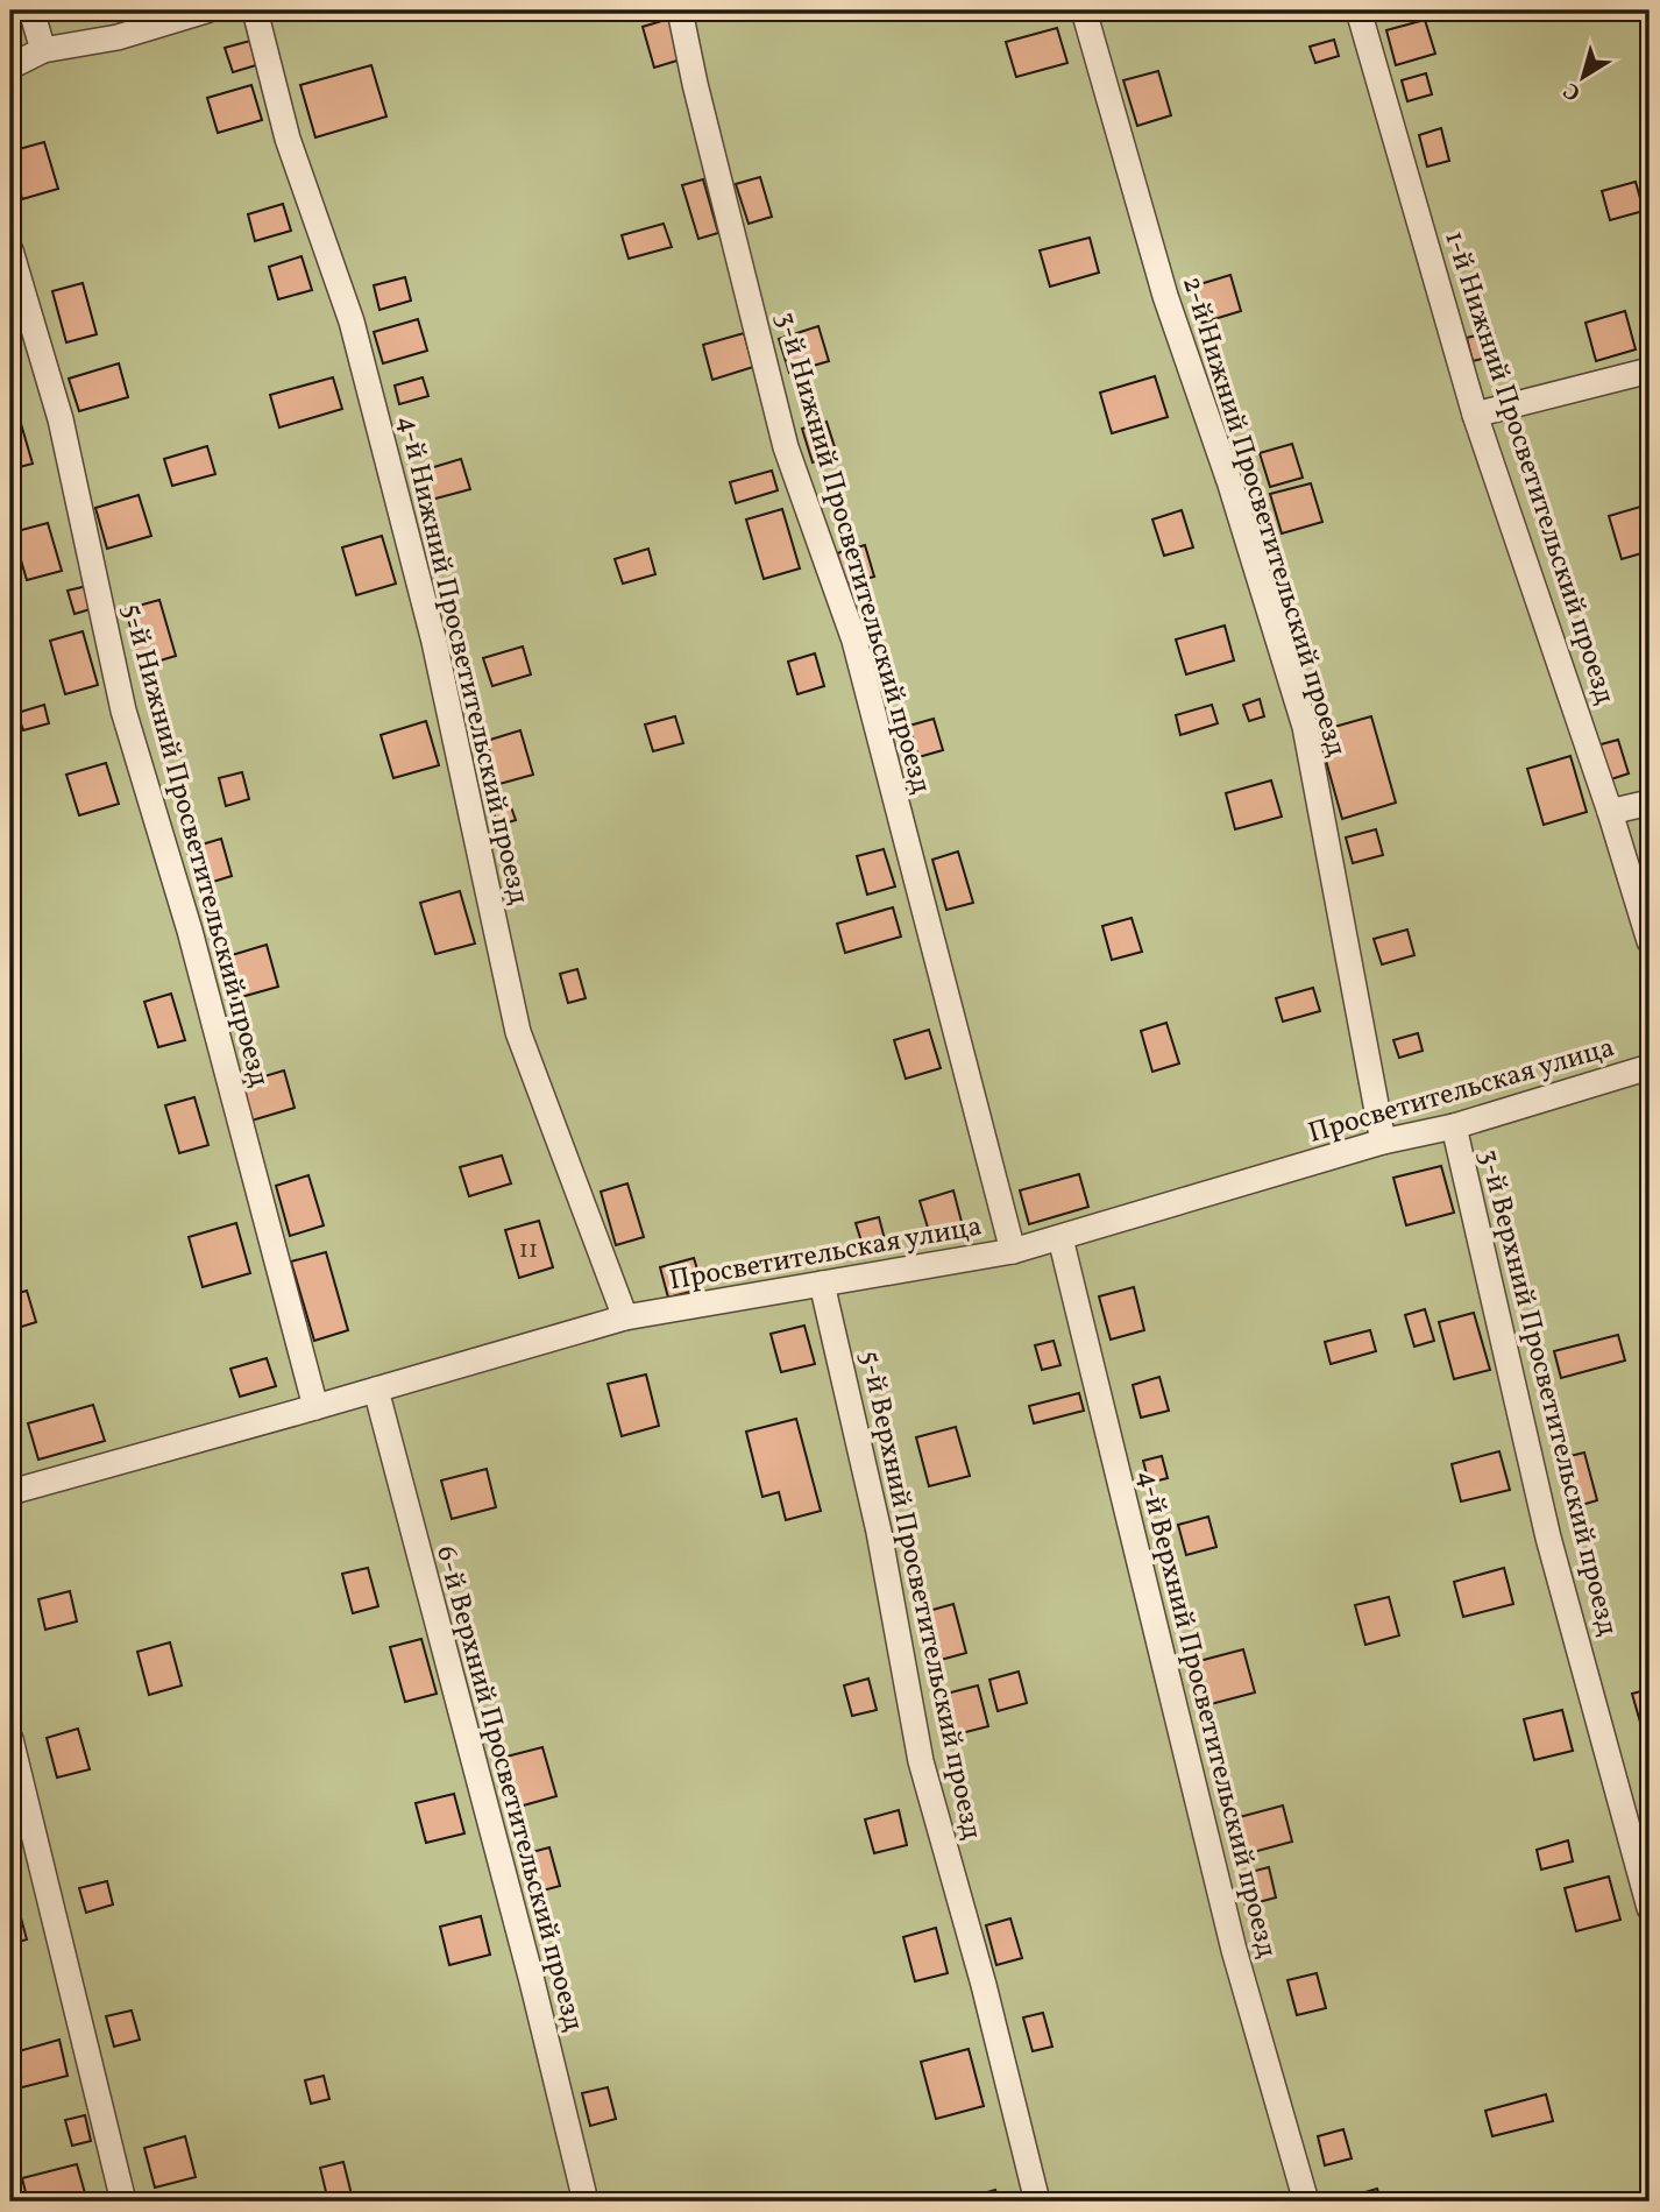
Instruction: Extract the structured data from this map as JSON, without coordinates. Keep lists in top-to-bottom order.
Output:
{
  "streets": {
    "lane": [
      "1-й Нижний Просветительский проезд",
      "2-й Нижний Просветительский проезд",
      "3-й Нижний Просветительский проезд",
      "4-й Нижний Просветительский проезд",
      "5-й Нижний Просветительский проезд",
      "Просветительская улица",
      "3-й Верхний Просветительский проезд",
      "5-й Верхний Просветительский проезд",
      "4-й Верхний Просветительский проезд",
      "6-й Верхний Просветительский проезд"
    ]
  },
  "crossings": [
    ["2-й Нижний Просветительский проезд", "Просветительская улица"],
    ["3-й Нижний Просветительский проезд", "Просветительская улица"],
    ["4-й Нижний Просветительский проезд", "Просветительская улица"],
    ["5-й Нижний Просветительский проезд", "Просветительская улица"],
    ["Просветительская улица", "3-й Верхний Просветительский проезд"],
    ["Просветительская улица", "5-й Верхний Просветительский проезд"],
    ["Просветительская улица", "4-й Верхний Просветительский проезд"],
    ["Просветительская улица", "6-й Верхний Просветительский проезд"]
  ],
  "house_numbers": ["11"],
  "north": "bottom left"
}
